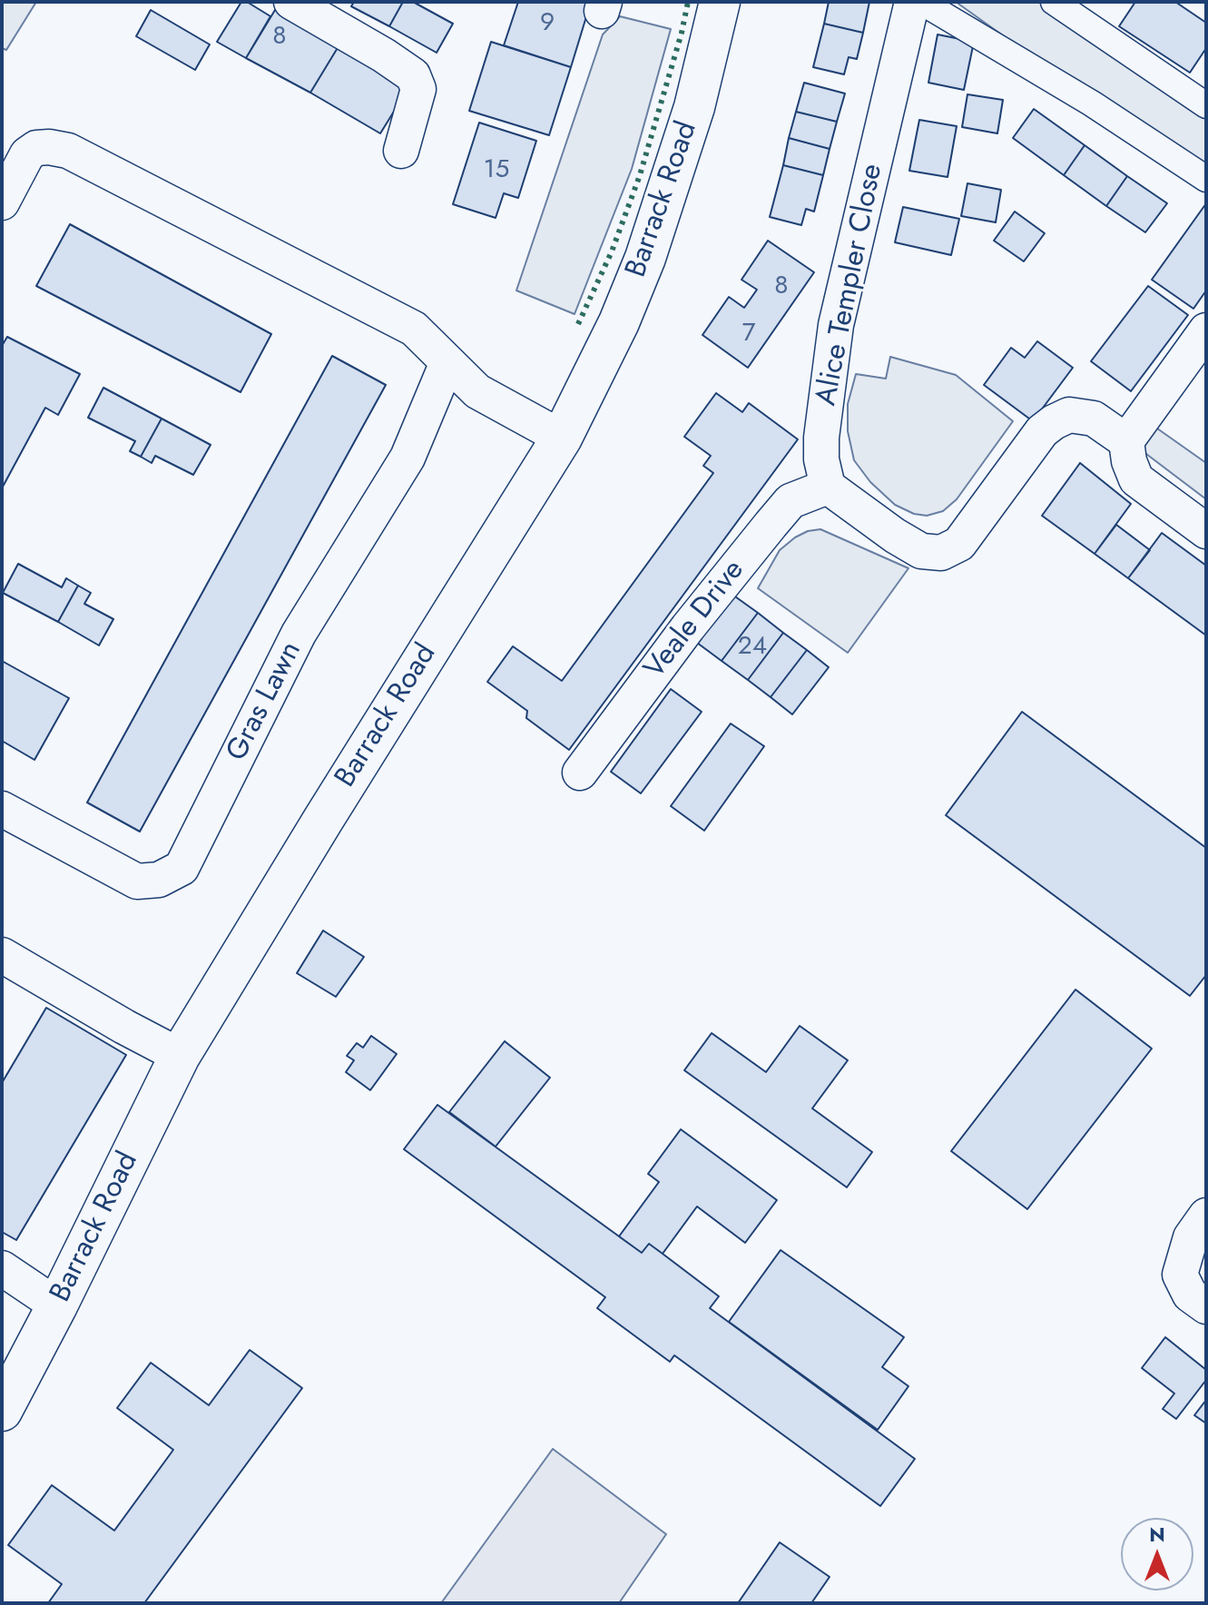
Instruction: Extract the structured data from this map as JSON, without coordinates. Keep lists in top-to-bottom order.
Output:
{
  "streets": {
    "street": [
      "Barrack Road",
      "Alice Templer Close",
      "Veale Drive",
      "Gras Lawn"
    ]
  },
  "crossings": [
    ["Alice Templer Close", "Veale Drive"]
  ],
  "house_numbers": [
    "9",
    "8",
    "15",
    "8",
    "7",
    "24"
  ],
  "north": "top"
}
